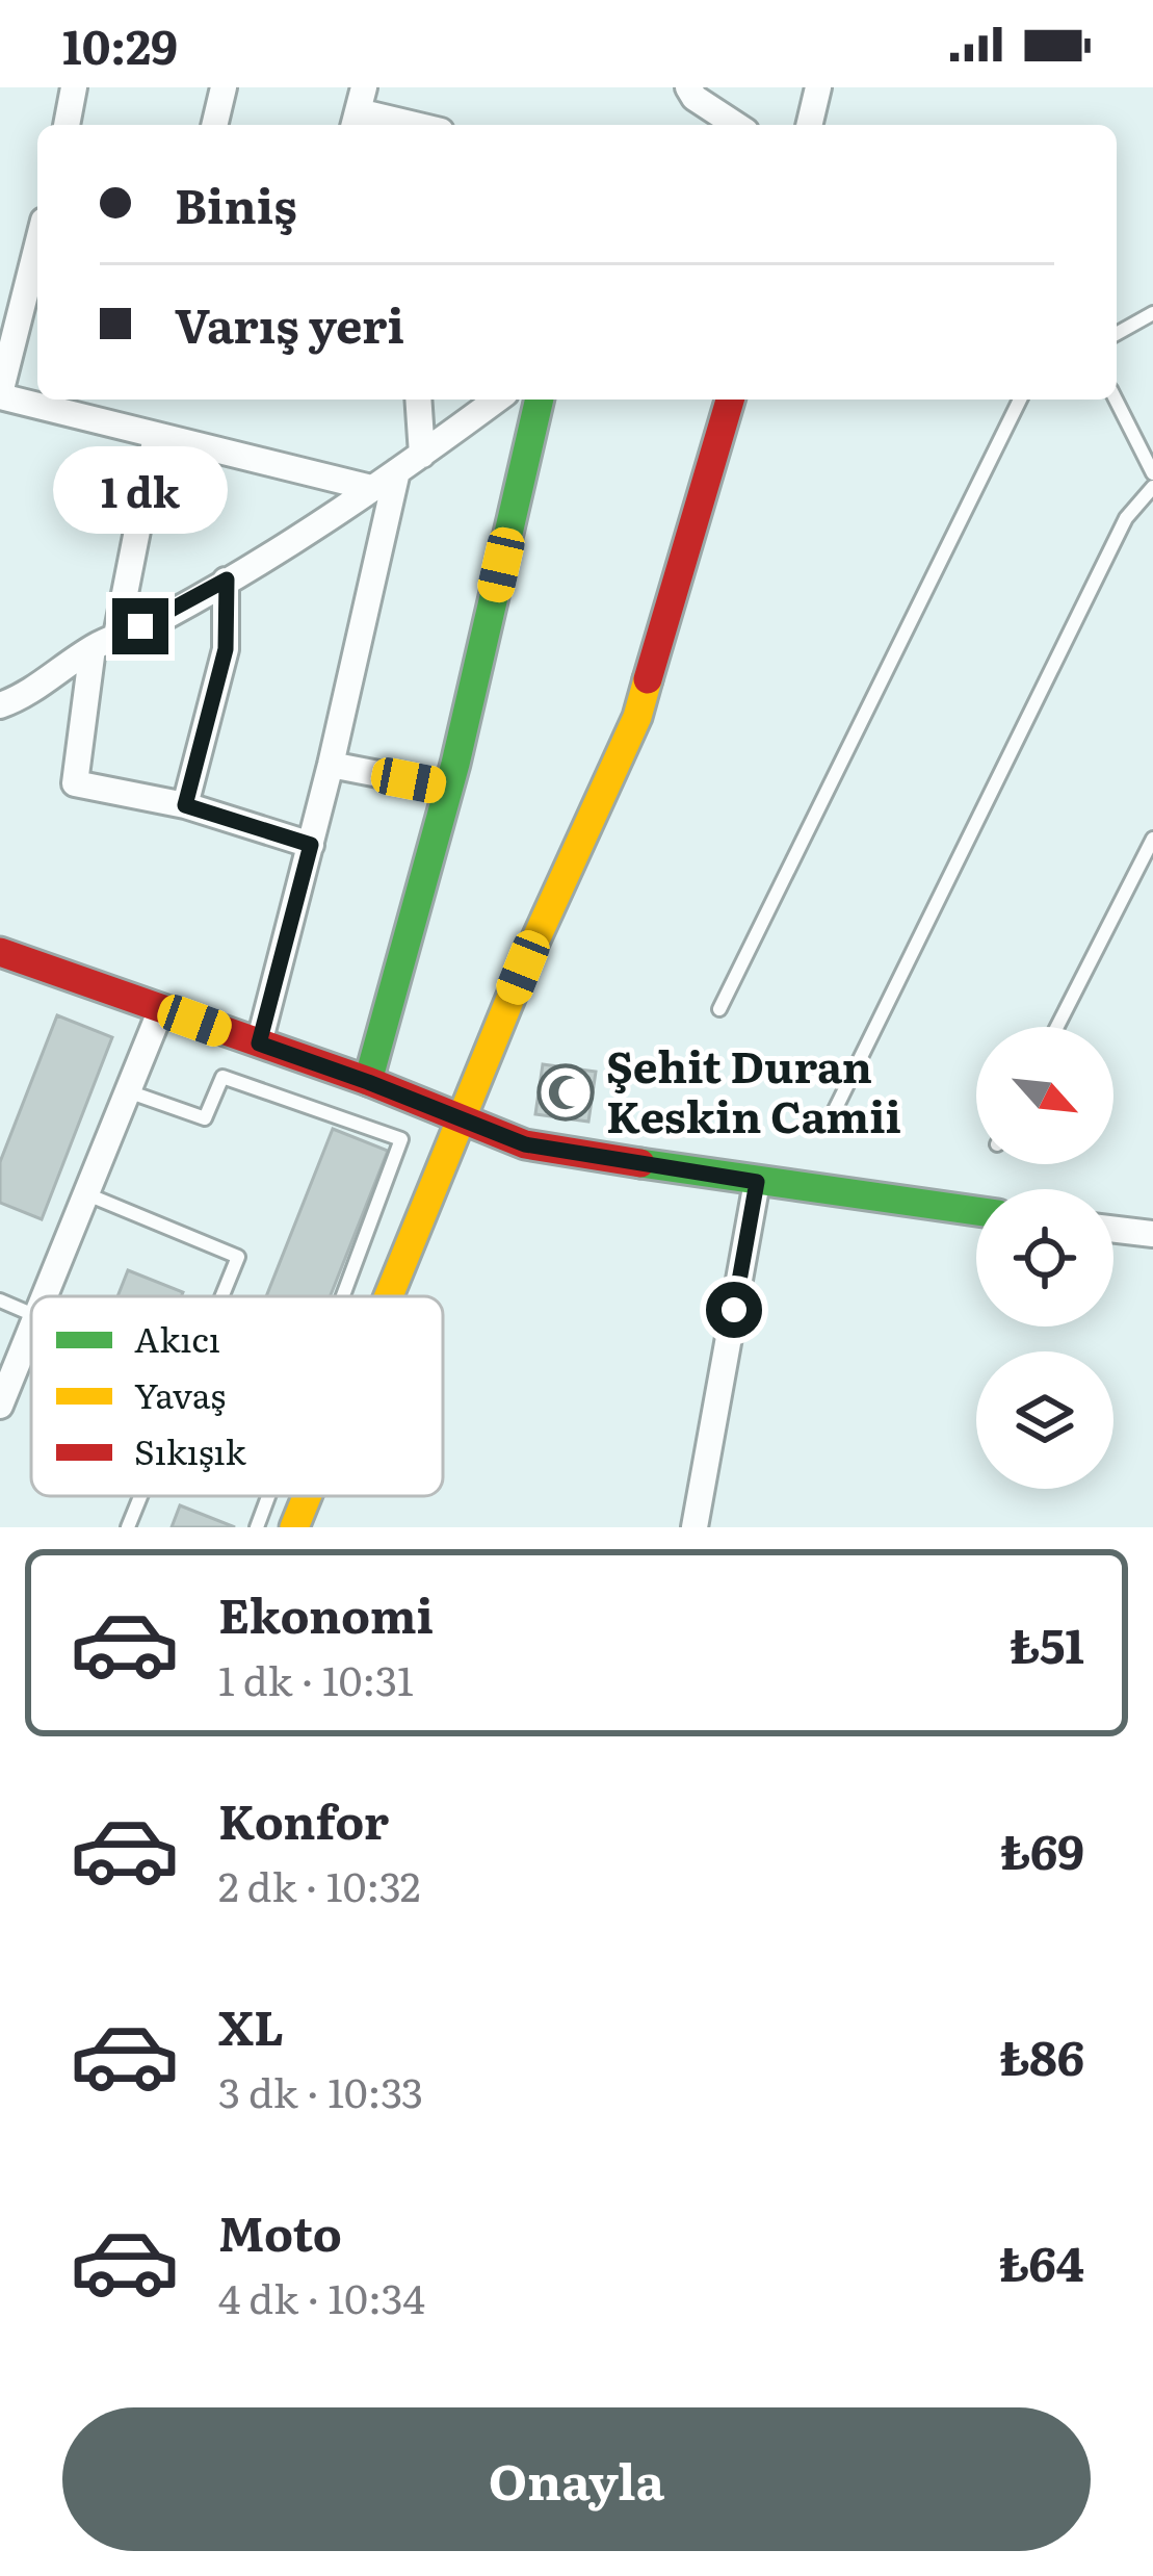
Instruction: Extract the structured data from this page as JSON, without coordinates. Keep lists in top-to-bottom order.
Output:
{
  "places": {
    "mosque": ["Şehit Duran Keskin Camii"]
  },
  "legend": ["Akıcı", "Yavaş", "Sıkışık"],
  "north": "bottom right",
  "page": {
    "status": "10:29",
    "banner": ["Biniş", "Varış yeri"],
    "bubble": "1 dk",
    "list": [
      {
        "name": "Ekonomi",
        "note": "1 dk · 10:31",
        "value": "₺51"
      },
      {
        "name": "Konfor",
        "note": "2 dk · 10:32",
        "value": "₺69"
      },
      {
        "name": "XL",
        "note": "3 dk · 10:33",
        "value": "₺86"
      },
      {
        "name": "Moto",
        "note": "4 dk · 10:34",
        "value": "₺64"
      }
    ],
    "buttons": "Onayla"
  }
}
